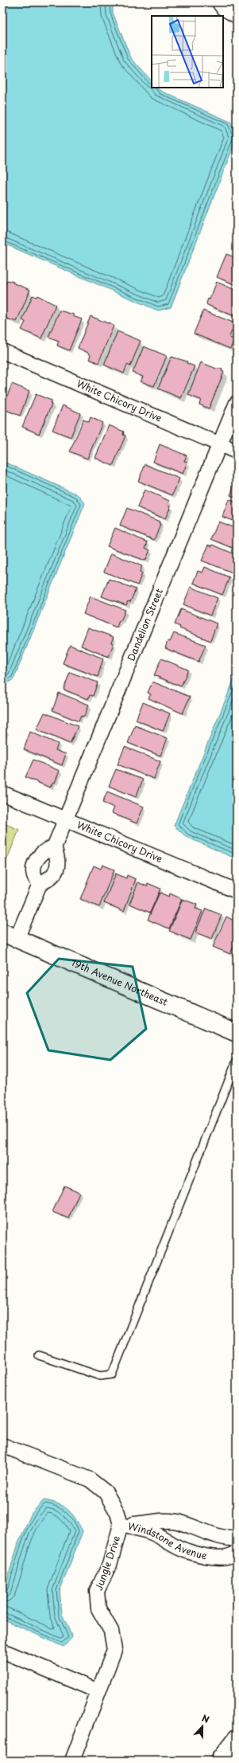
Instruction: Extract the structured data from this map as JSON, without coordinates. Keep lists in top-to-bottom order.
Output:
{
  "streets": {
    "street": [
      "White Chicory Drive",
      "Dandelion Street",
      "19th Avenue Northeast",
      "Windstone Avenue",
      "Jungle Drive"
    ]
  },
  "crossings": [
    ["White Chicory Drive", "Dandelion Street"],
    ["Windstone Avenue", "Jungle Drive"]
  ],
  "north": "top"
}
